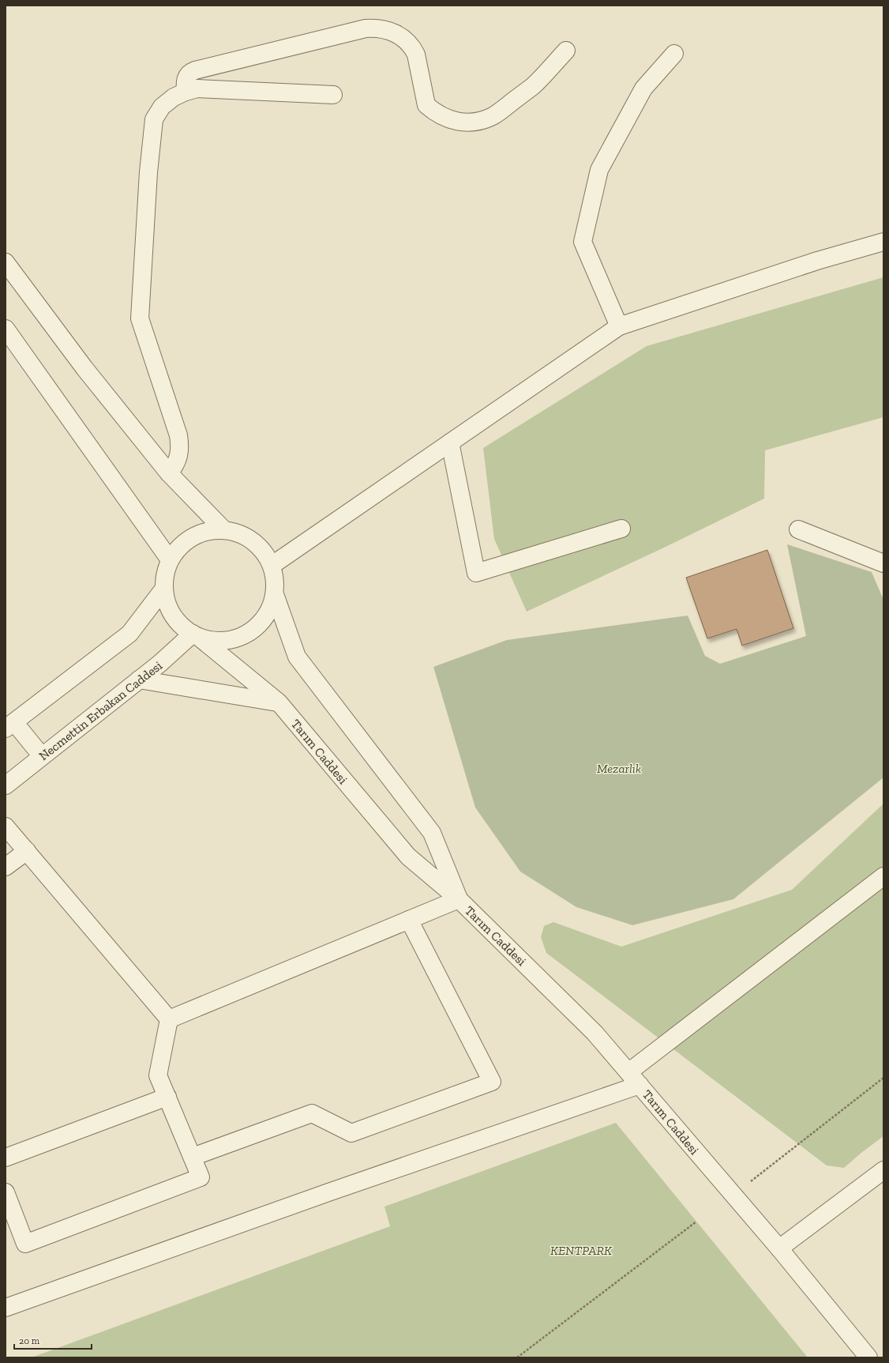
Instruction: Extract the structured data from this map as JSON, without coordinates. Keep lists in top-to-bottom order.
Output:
{
  "streets": {
    "street": ["Necmettin Erbakan Caddesi", "Tarım Caddesi"]
  },
  "crossings": [
    ["Necmettin Erbakan Caddesi", "Tarım Caddesi"]
  ],
  "parks": ["Mezarlık", "KENTPARK"],
  "scale_bar": "20 m"
}
